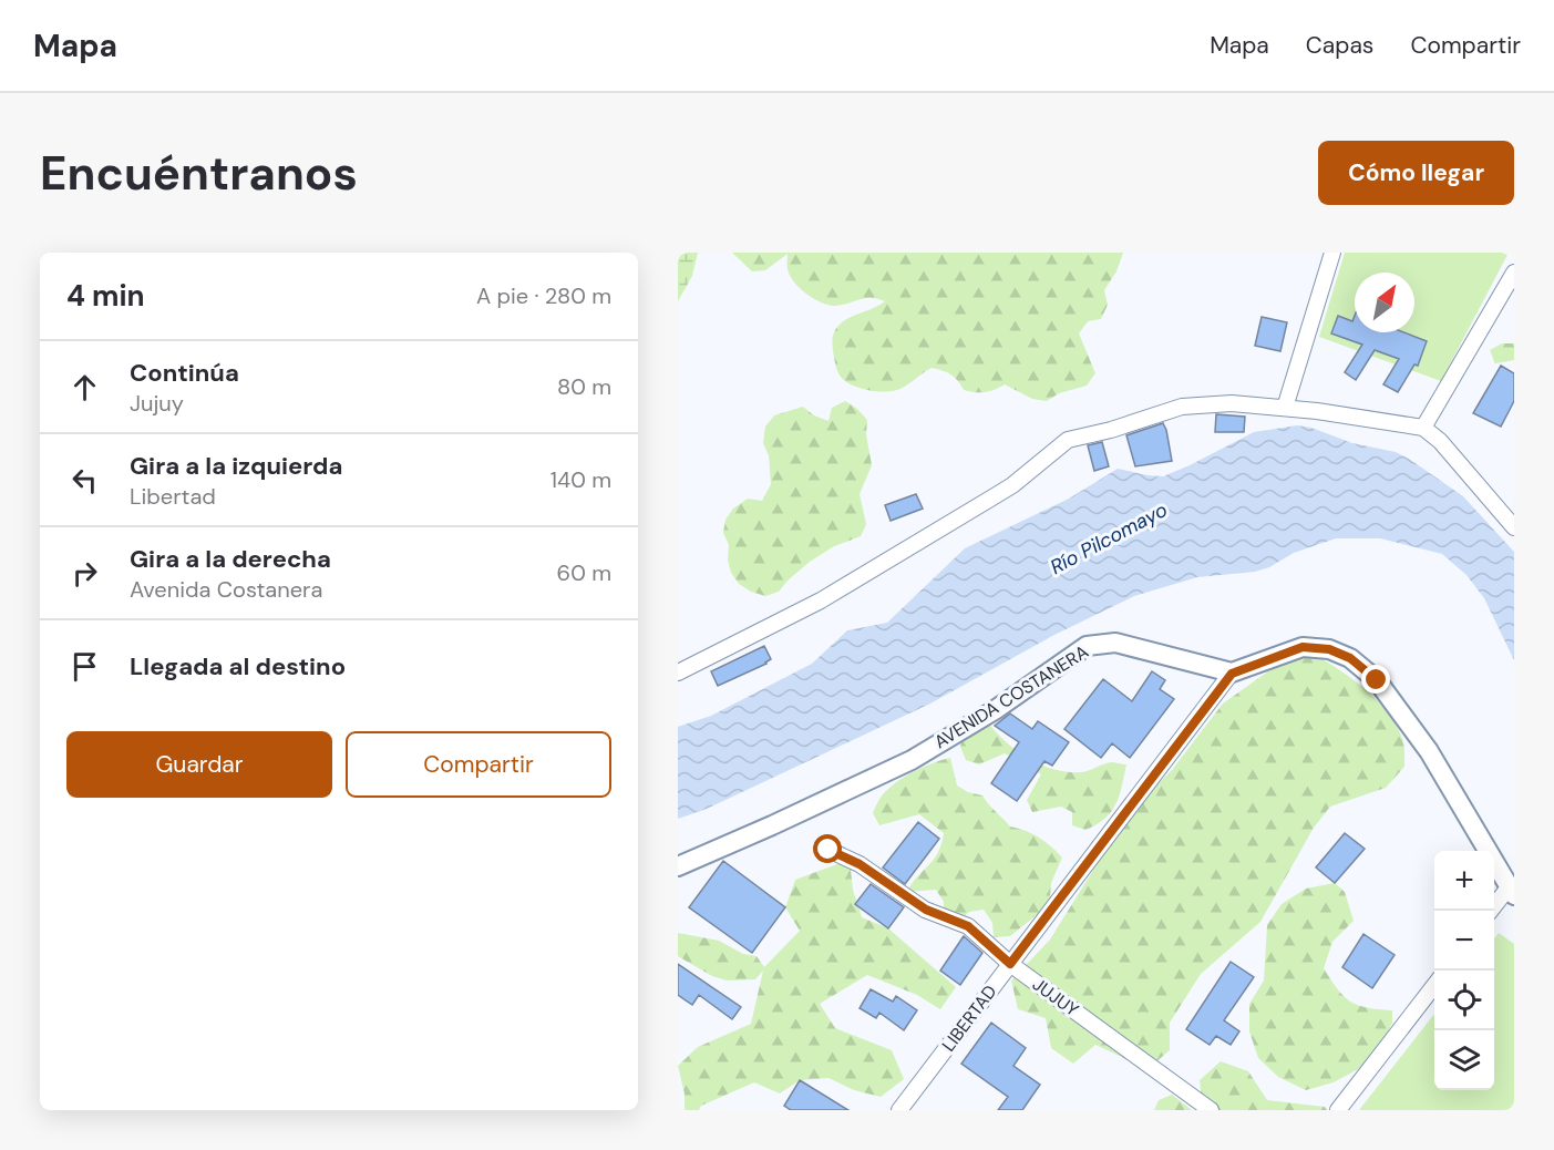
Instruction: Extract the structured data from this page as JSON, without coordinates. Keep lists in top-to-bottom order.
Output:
{
  "streets": {
    "street": ["AVENIDA COSTANERA", "JUJUY", "LIBERTAD"]
  },
  "crossings": [
    ["AVENIDA COSTANERA", "LIBERTAD"],
    ["JUJUY", "LIBERTAD"]
  ],
  "water": ["Río Pilcomayo"],
  "north": "top right",
  "page": {
    "header": "Mapa",
    "nav": ["Mapa", "Capas", "Compartir"],
    "buttons": [
      "Cómo llegar",
      ["Guardar", "Compartir"]
    ],
    "title": "Encuéntranos",
    "heading": ["4 min", "A pie · 280 m"],
    "list": [
      ["Continúa", "Jujuy", "80 m"],
      ["Gira a la izquierda", "Libertad", "140 m"],
      ["Gira a la derecha", "Avenida Costanera", "60 m"],
      "Llegada al destino"
    ],
    "map_buttons": ["+", "−"]
  }
}
